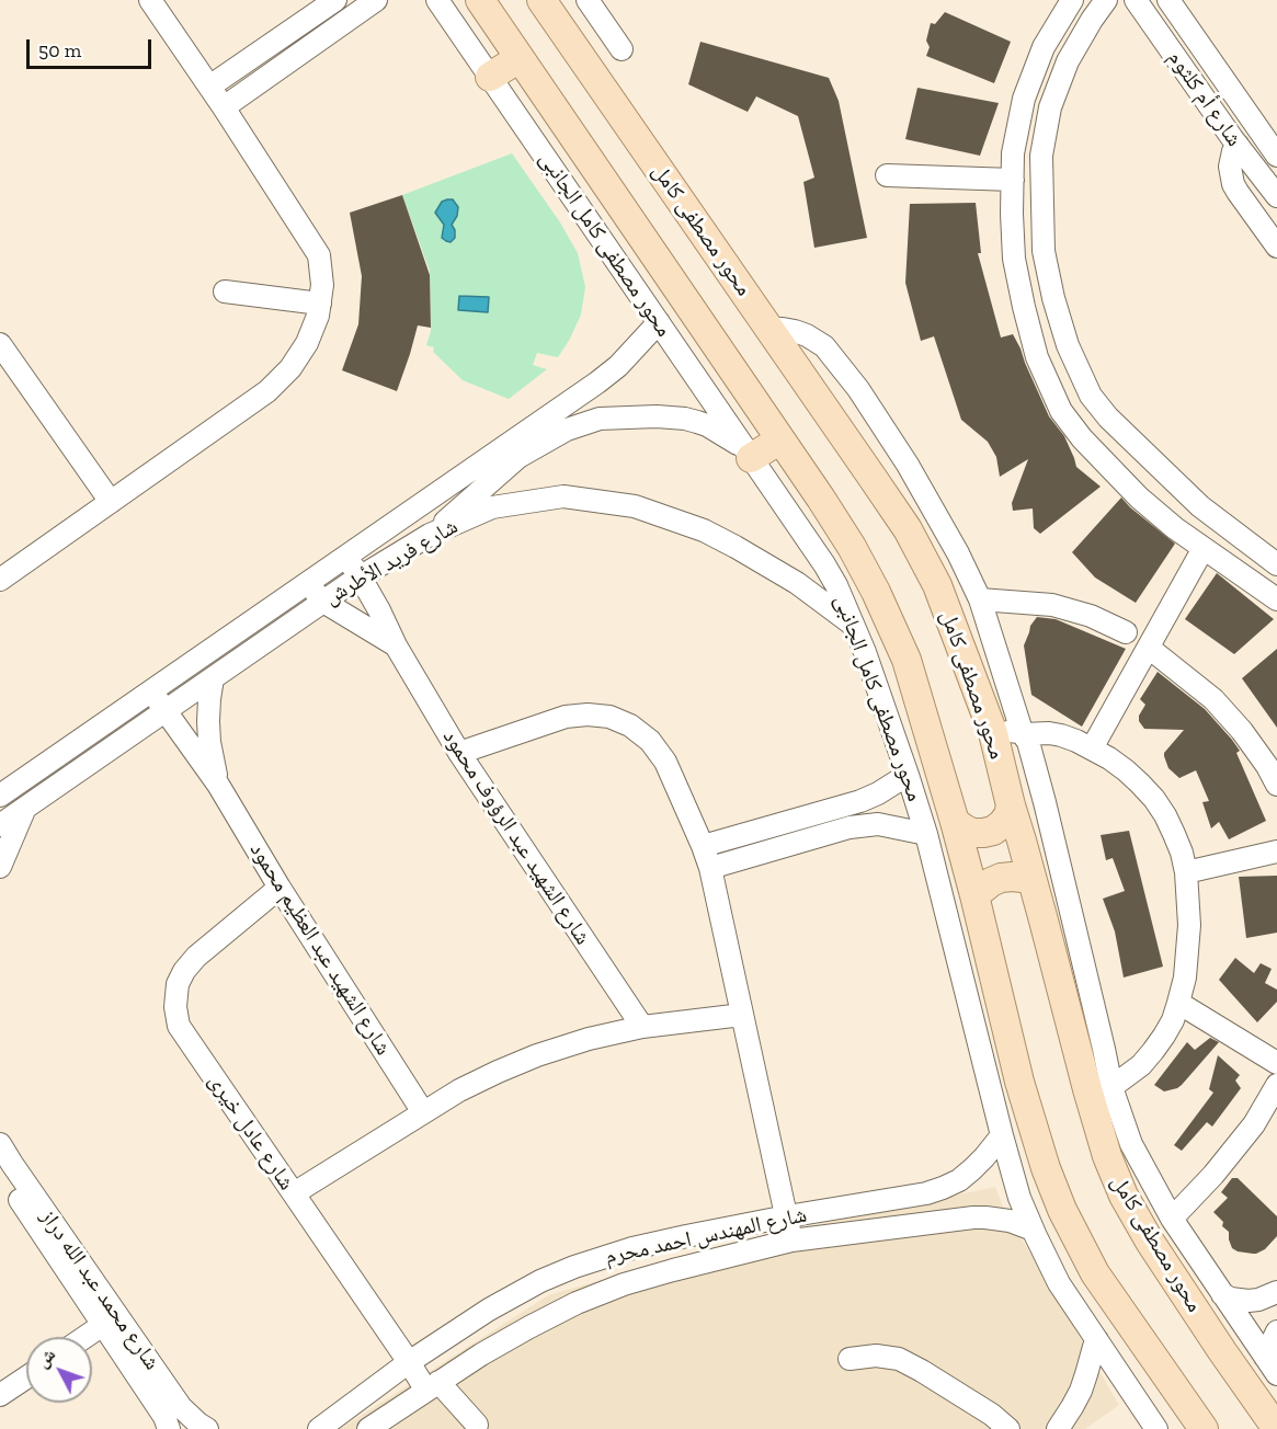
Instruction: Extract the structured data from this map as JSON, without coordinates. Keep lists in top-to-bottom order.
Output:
{
  "streets": {
    "main road": ["محور مصطفى كامل"],
    "street": [
      "شارع أم كلثوم",
      "محور مصطفى كامل الجانبى",
      "شارع فريد الأطرش",
      "شارع الشهيد عبد الرؤوف محمود",
      "شارع الشهيد عبد العظيم محمود",
      "شارع عادل خيرى",
      "شارع المهندس احمد محرم",
      "شارع محمد عبد الله دراز"
    ]
  },
  "crossings": [
    ["محور مصطفى كامل الجانبى", "شارع فريد الأطرش"],
    ["محور مصطفى كامل الجانبى", "شارع المهندس احمد محرم"],
    ["شارع فريد الأطرش", "شارع الشهيد عبد الرؤوف محمود"],
    ["شارع فريد الأطرش", "شارع الشهيد عبد العظيم محمود"],
    ["شارع الشهيد عبد العظيم محمود", "شارع عادل خيرى"],
    ["شارع عادل خيرى", "شارع المهندس احمد محرم"]
  ],
  "scale_bar": "50 m",
  "north": "top left"
}
